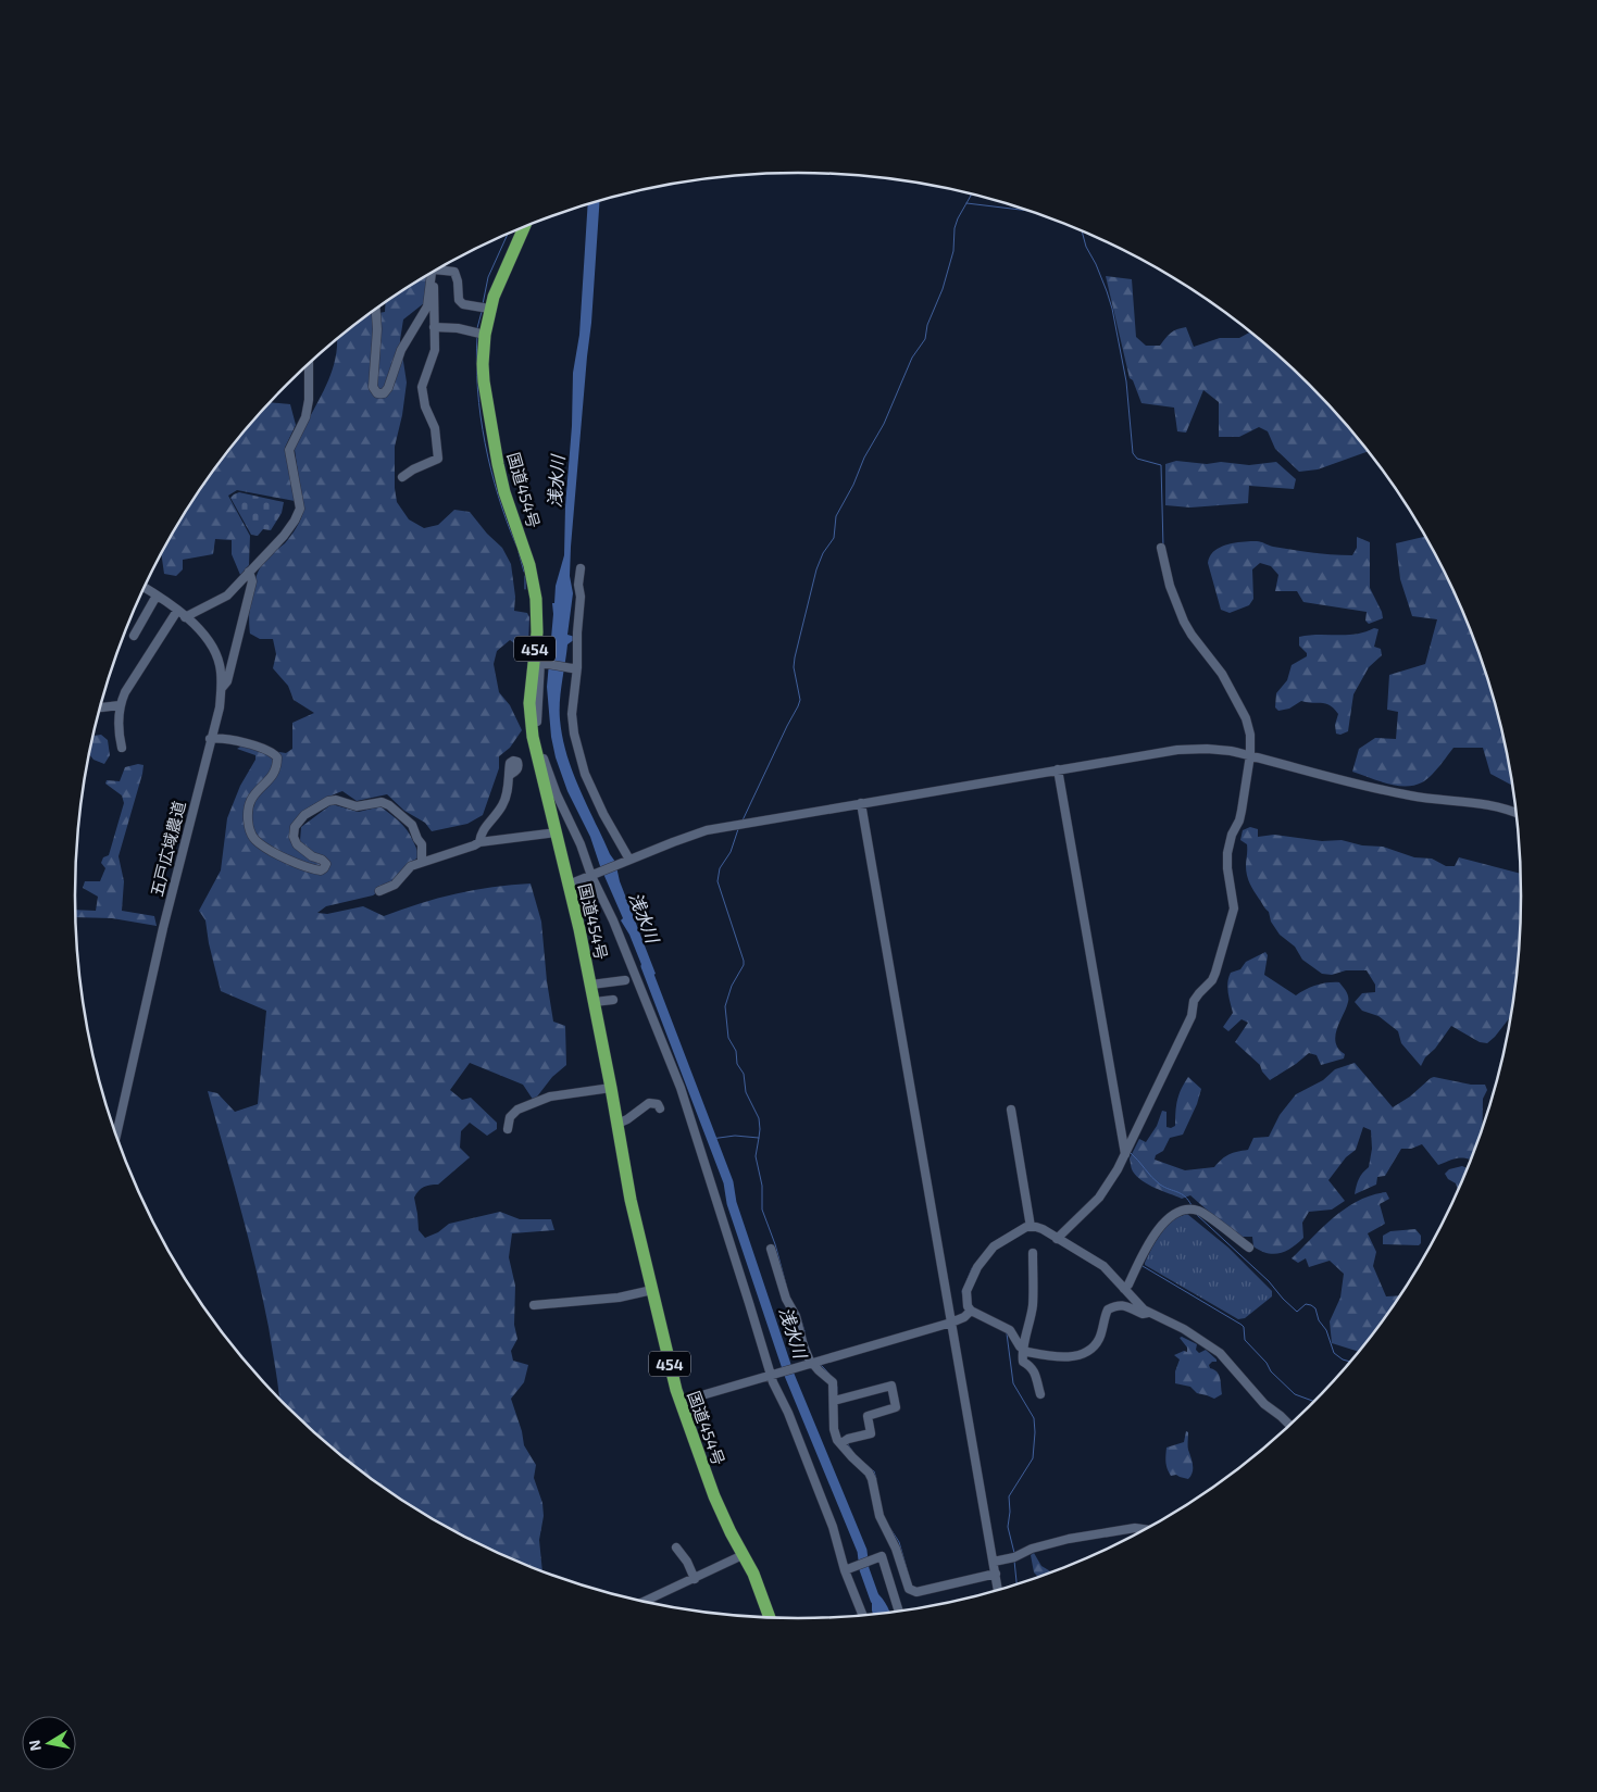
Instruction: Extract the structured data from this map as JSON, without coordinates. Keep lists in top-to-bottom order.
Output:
{
  "streets": {
    "highway": ["国道454号", "454"],
    "street": ["五戸広域農道"]
  },
  "water": ["浅水川"],
  "north": "left"
}
